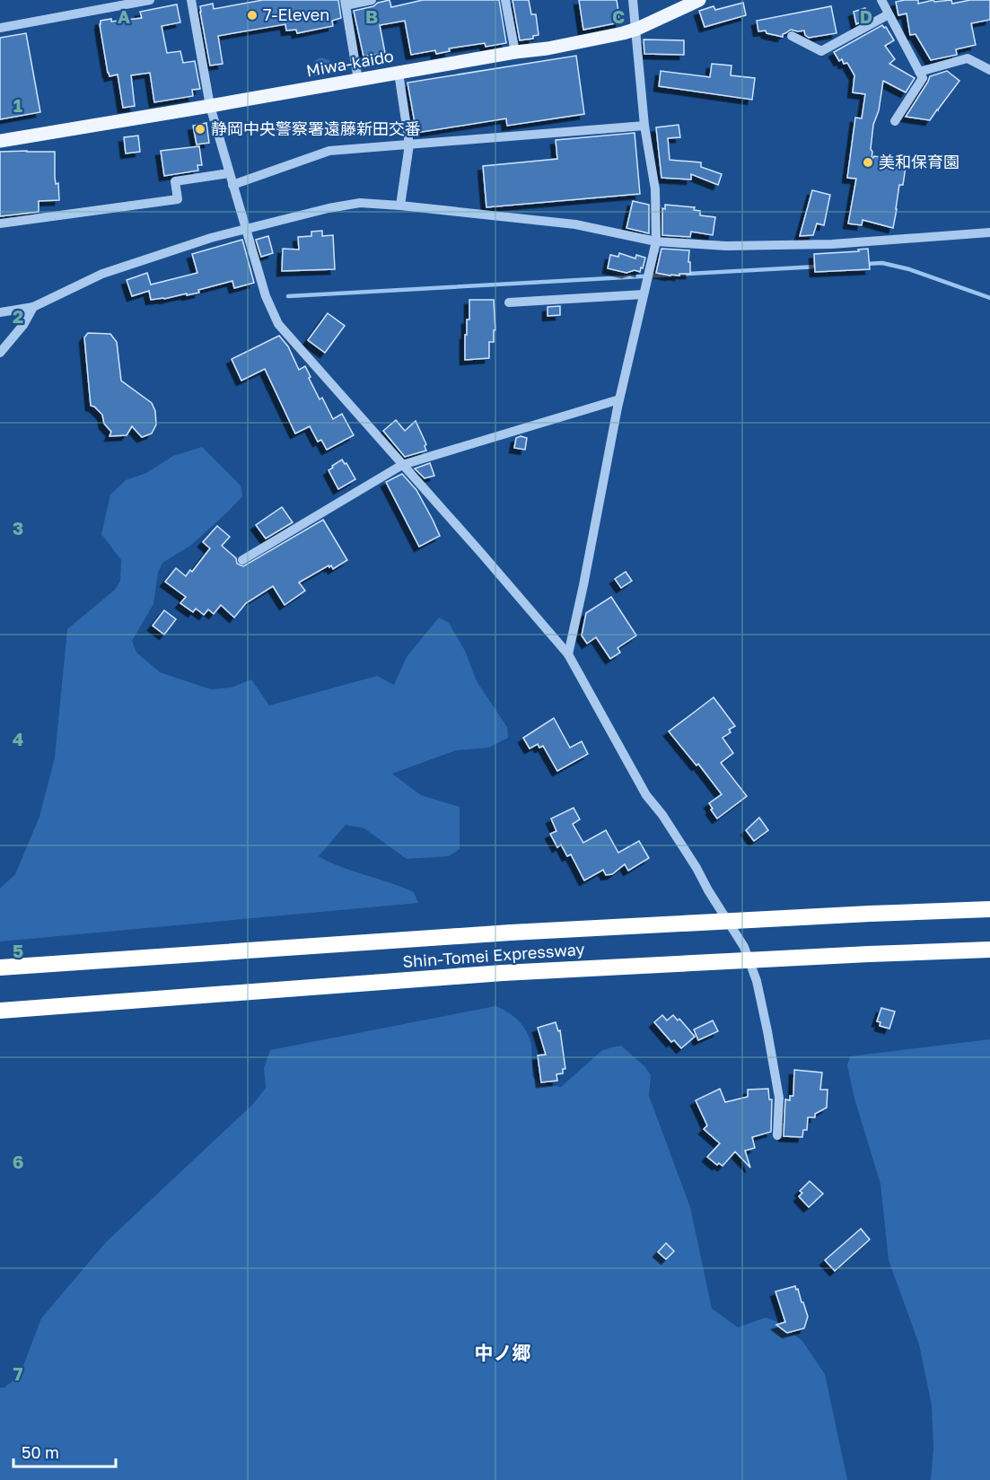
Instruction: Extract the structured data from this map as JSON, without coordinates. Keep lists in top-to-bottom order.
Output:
{
  "streets": {
    "highway": ["Shin-Tomei Expressway"],
    "main road": ["Miwa-kaido"]
  },
  "districts": ["中ノ郷"],
  "places": ["7-Eleven", "静岡中央警察署遠藤新田交番", "美和保育園"],
  "scale_bar": "50 m",
  "grid": {
    "columns": [
      "A",
      "B",
      "C",
      "D"
    ],
    "rows": [
      "1",
      "2",
      "3",
      "4",
      "5",
      "6",
      "7"
    ]
  }
}
